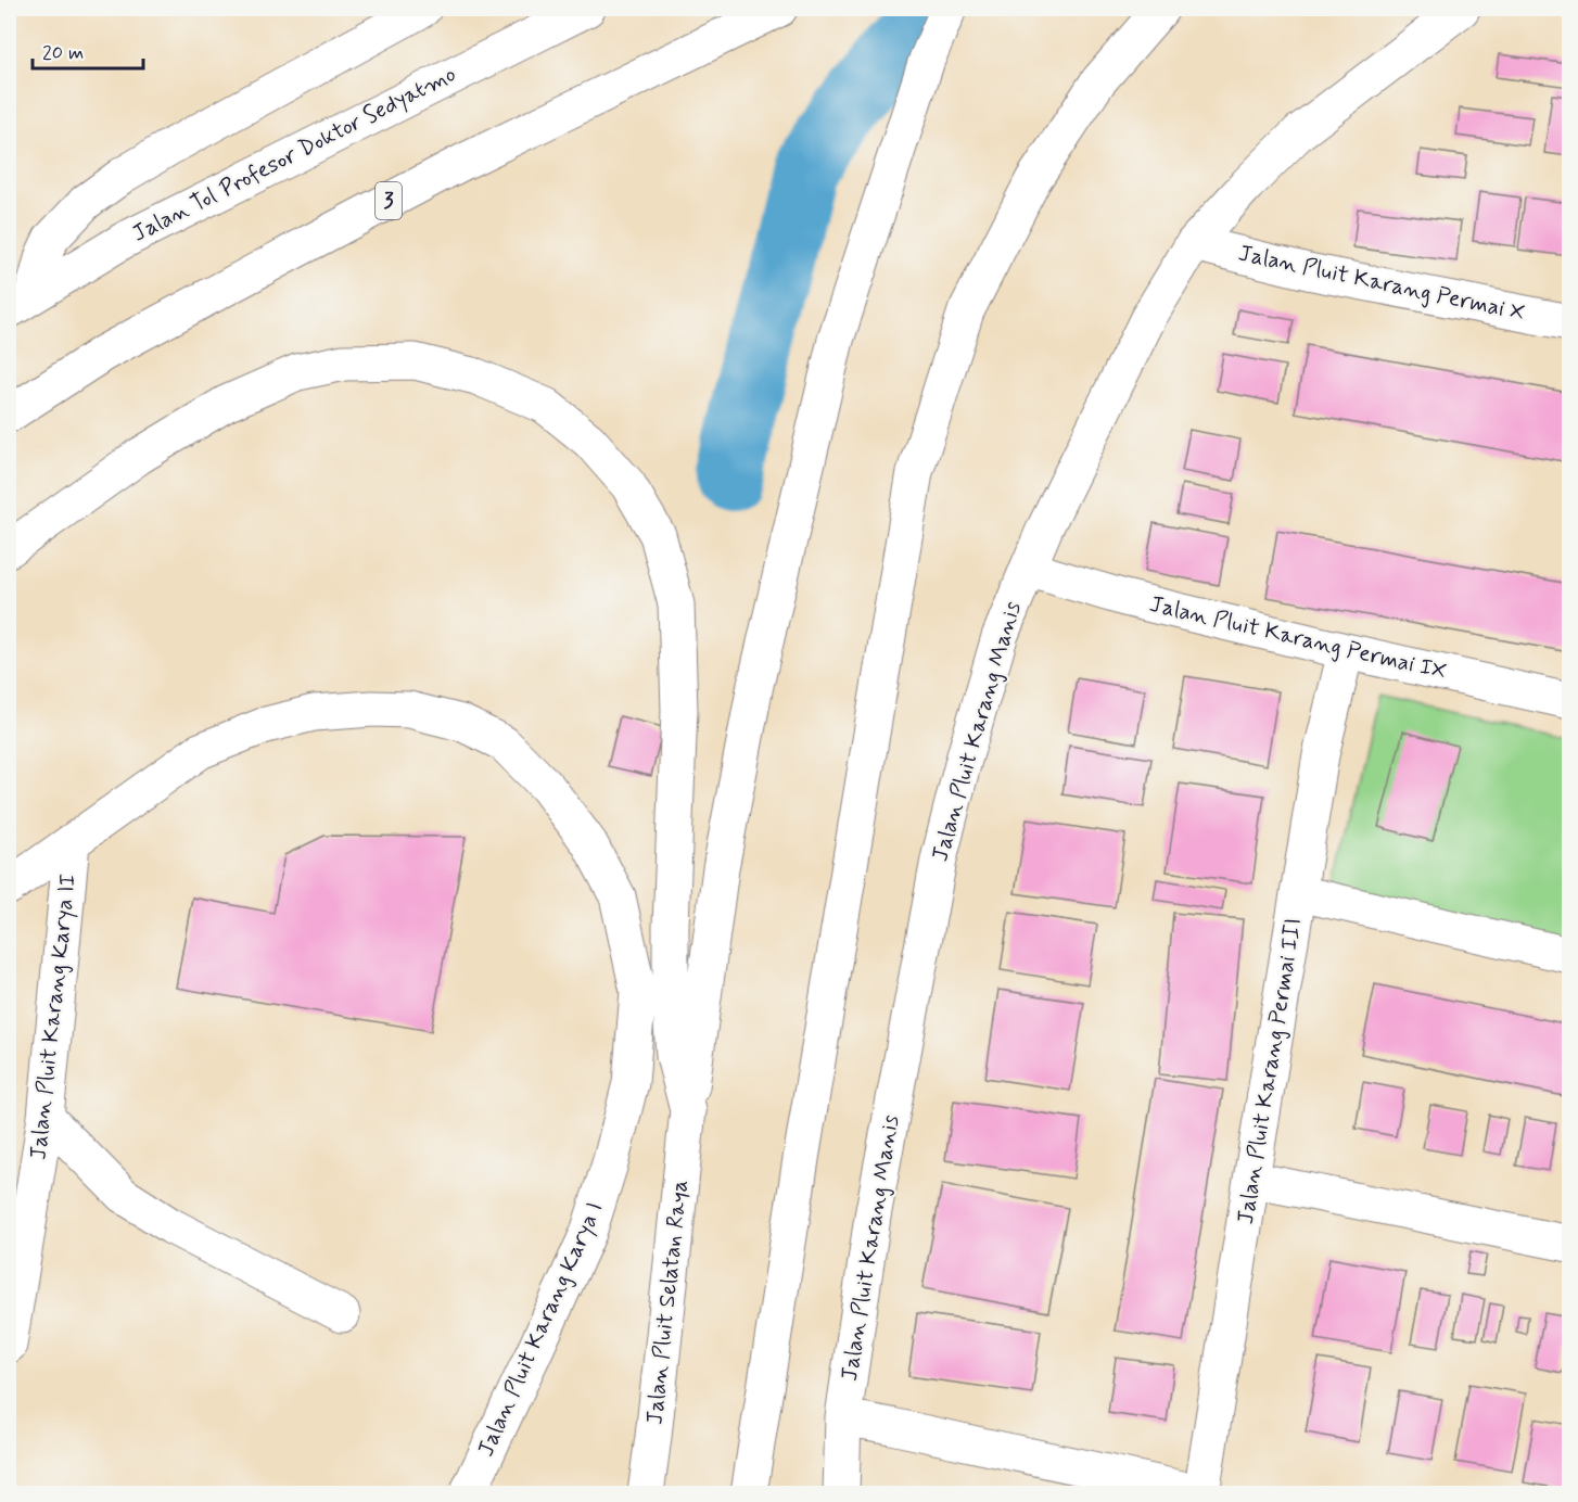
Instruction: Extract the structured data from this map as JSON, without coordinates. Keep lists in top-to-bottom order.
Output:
{
  "streets": {
    "main road": [
      "Jalan Tol Profesor Doktor Sedyatmo",
      "3",
      "Jalan Pluit Karang Permai X",
      "Jalan Pluit Karang Permai IX",
      "Jalan Pluit Karang Manis",
      "Jalan Pluit Karang Karya II",
      "Jalan Pluit Karang Permai III",
      "Jalan Pluit Selatan Raya",
      "Jalan Pluit Karang Karya I"
    ]
  },
  "crossings": [
    ["Jalan Pluit Karang Permai X", "Jalan Pluit Karang Manis"],
    ["Jalan Pluit Karang Permai IX", "Jalan Pluit Karang Manis"],
    ["Jalan Pluit Karang Permai IX", "Jalan Pluit Karang Permai III"],
    ["Jalan Pluit Karang Karya II", "Jalan Pluit Karang Karya I"]
  ],
  "scale_bar": "20 m"
}
